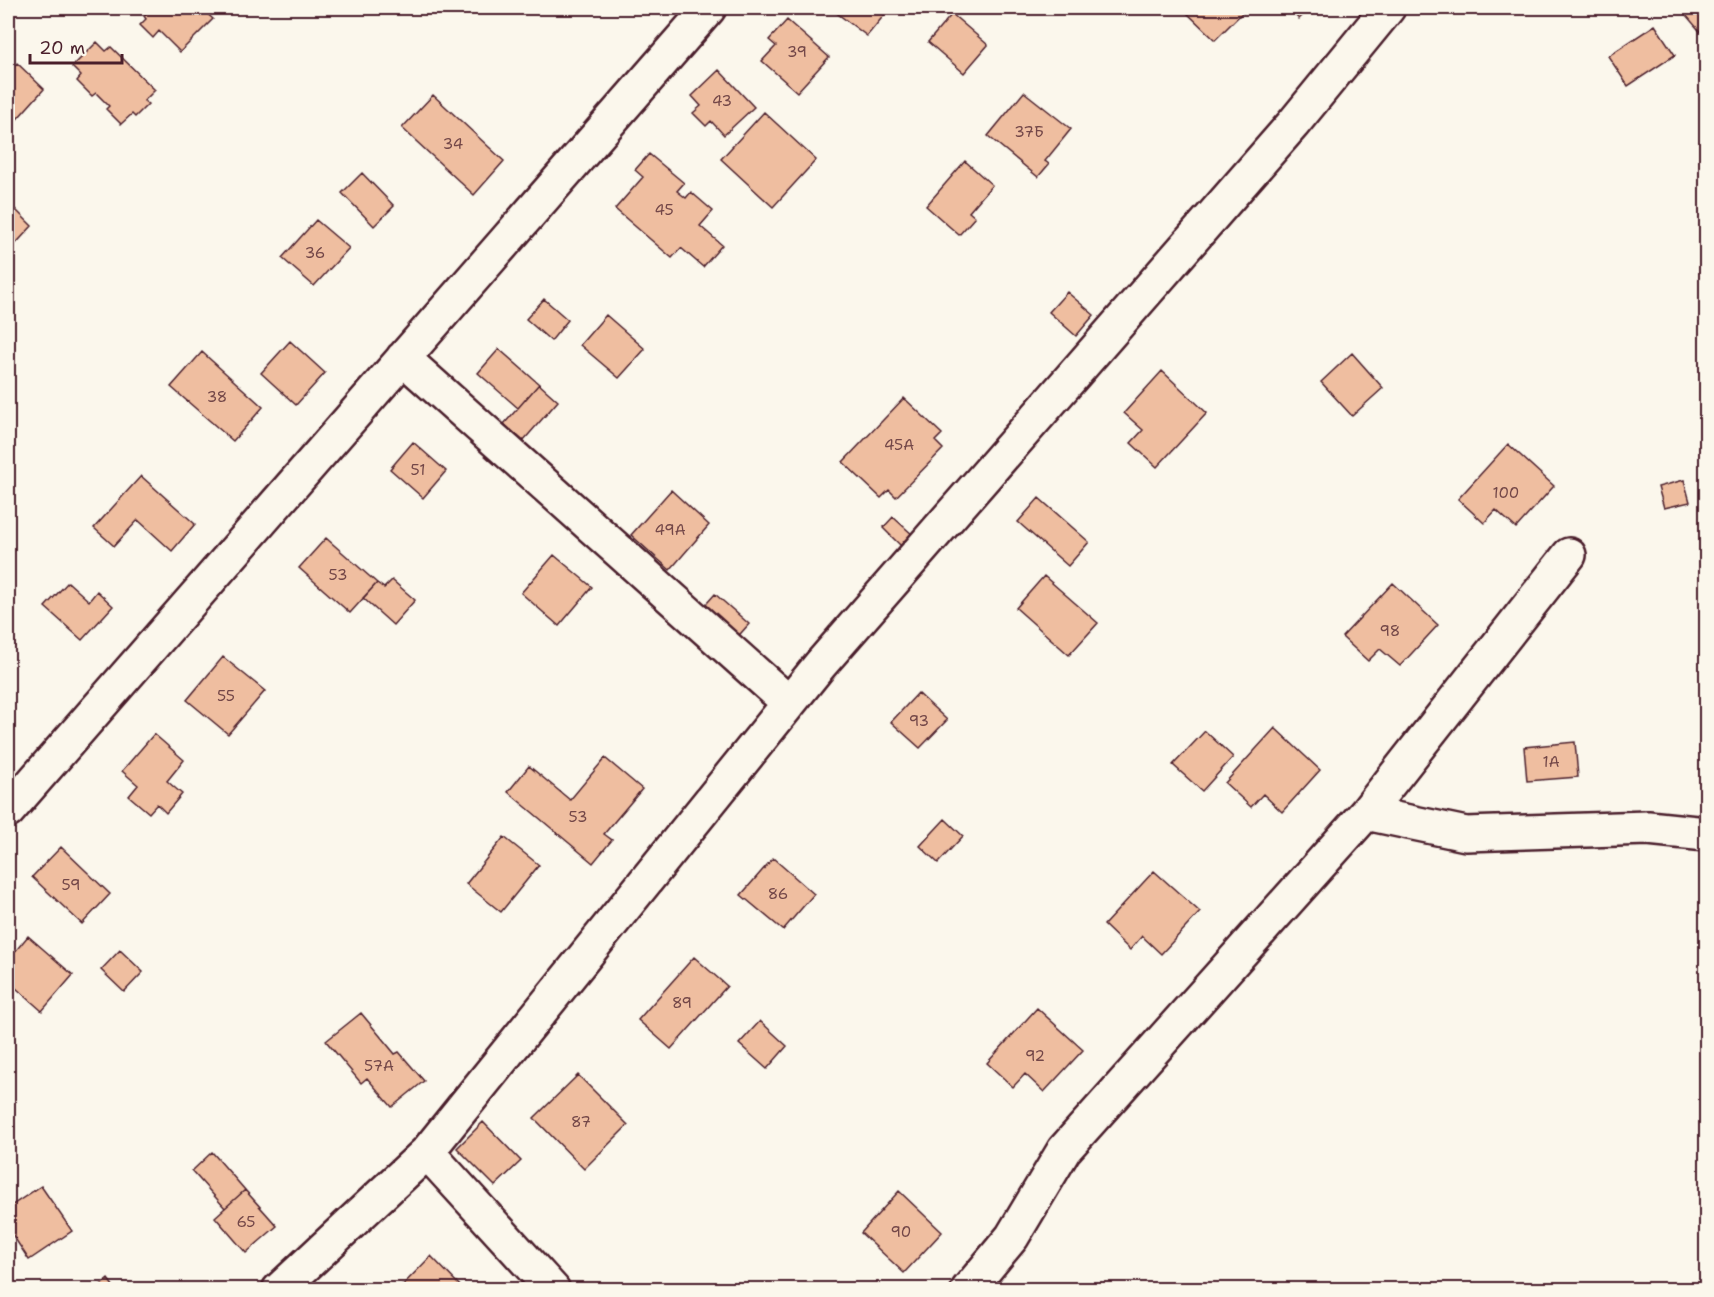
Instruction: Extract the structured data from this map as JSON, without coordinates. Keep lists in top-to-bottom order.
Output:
{
  "house_numbers": [
    "39",
    "43",
    "37Б",
    "34",
    "45",
    "36",
    "38",
    "45А",
    "51",
    "100",
    "49А",
    "53",
    "98",
    "55",
    "93",
    "1А",
    "53",
    "59",
    "86",
    "89",
    "92",
    "57А",
    "87",
    "65",
    "90"
  ],
  "scale_bar": "20 m"
}
